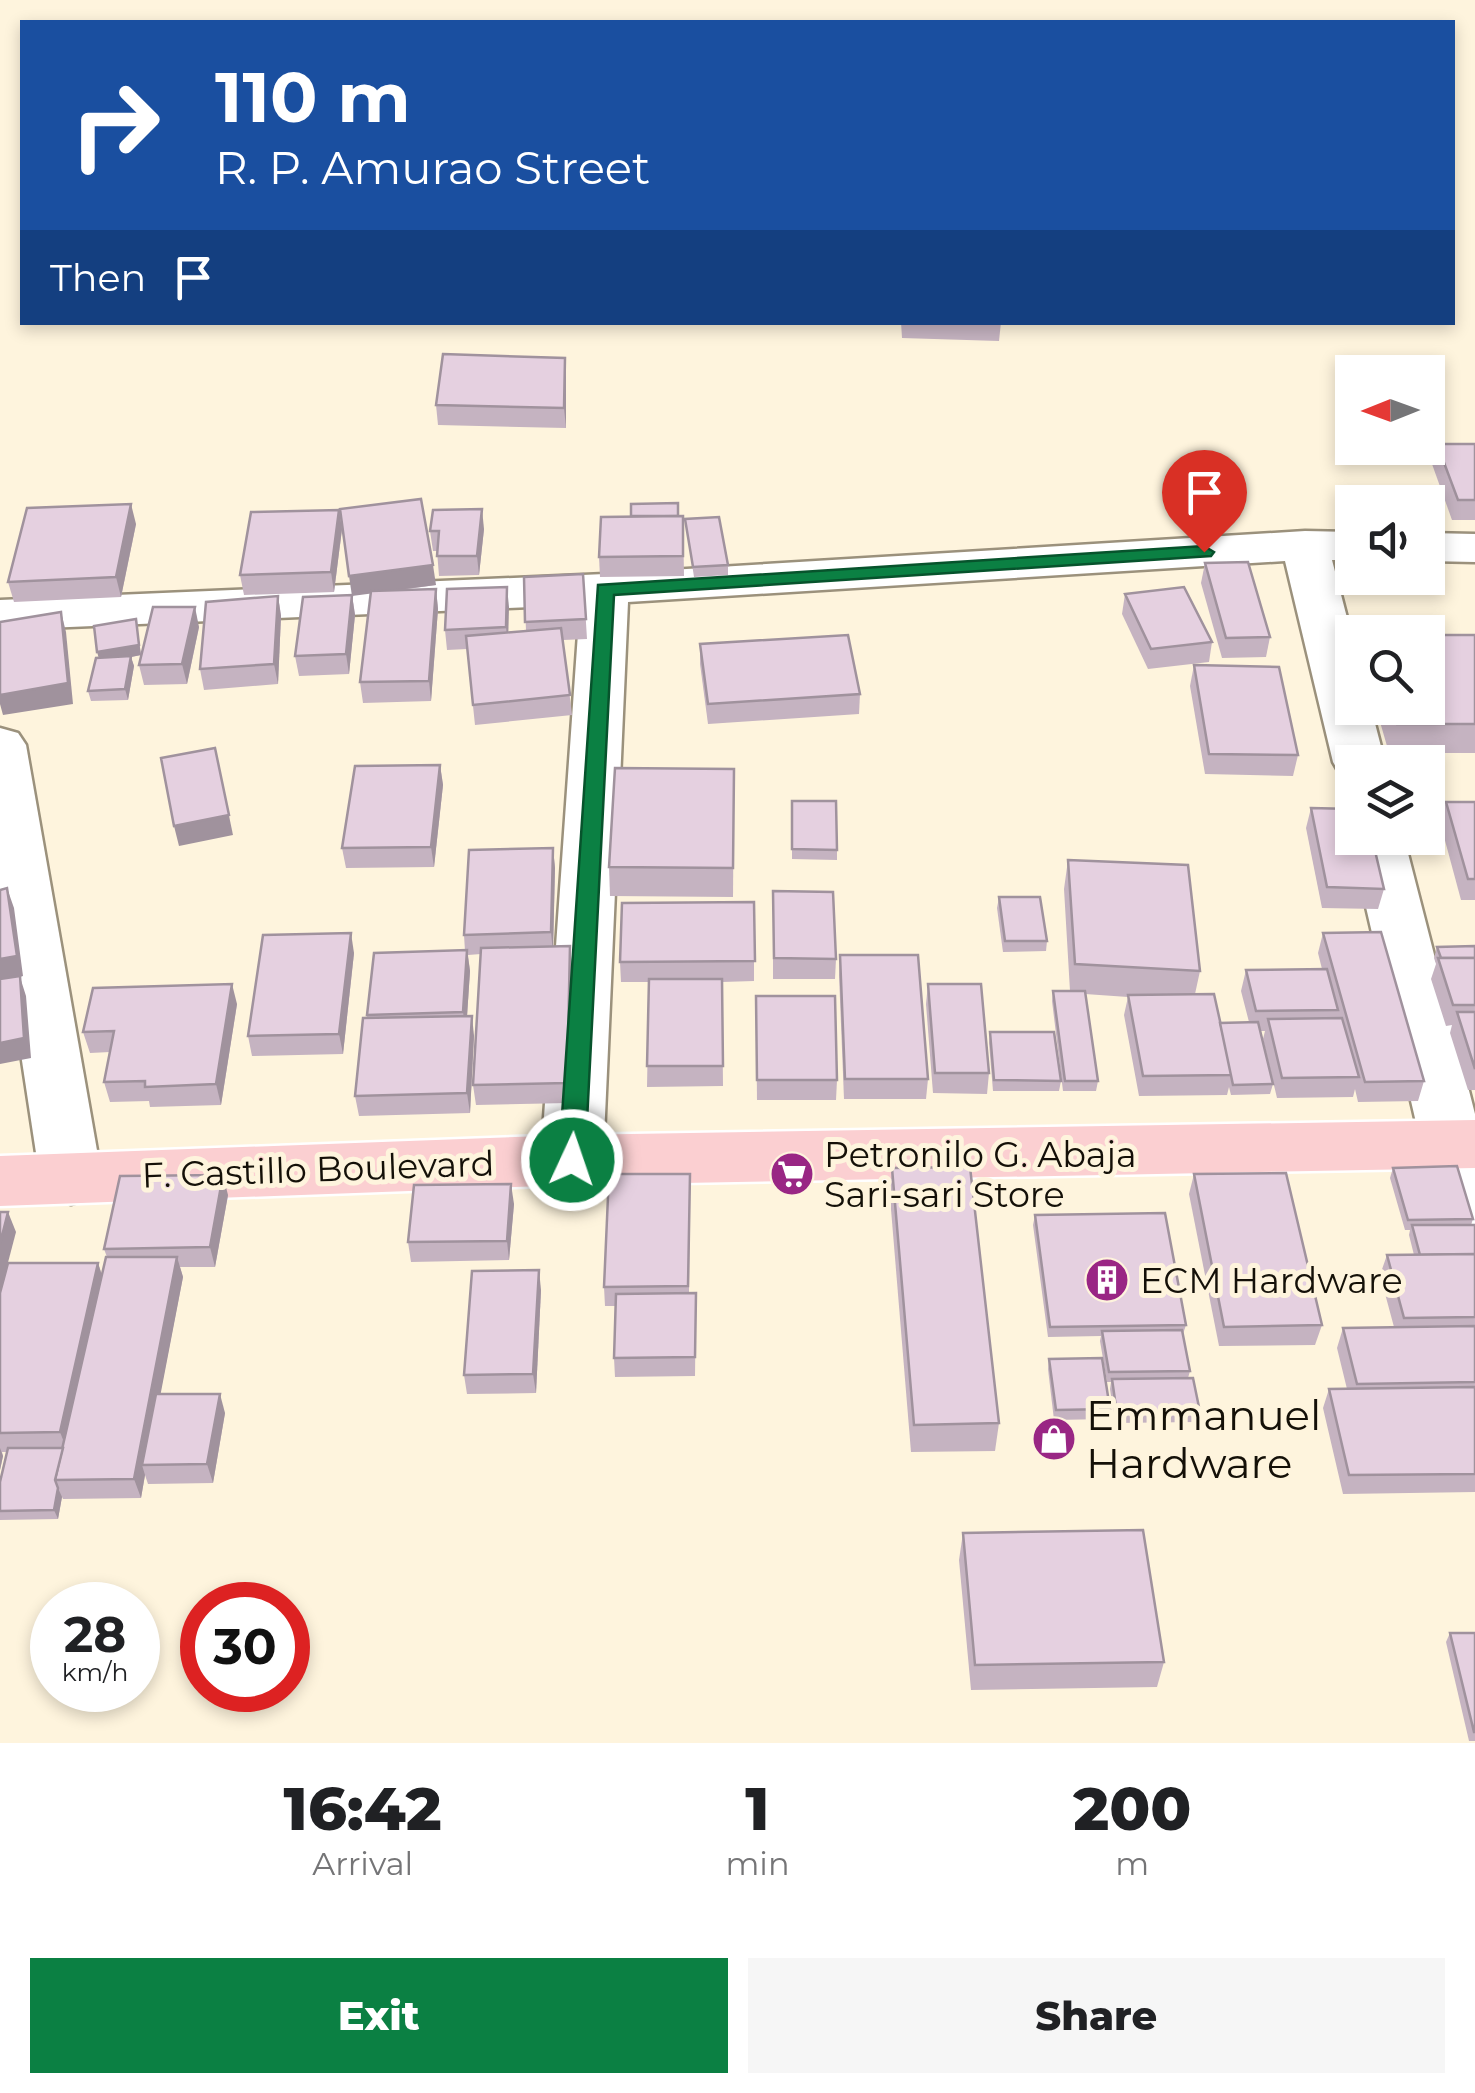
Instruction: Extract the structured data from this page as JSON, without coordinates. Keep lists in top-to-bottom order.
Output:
{
  "streets": {
    "main road": ["F. Castillo Boulevard"]
  },
  "places": {
    "supermarket": ["Petronilo G. Abaja Sari-sari Store"],
    "building": ["ECM Hardware"],
    "shop": ["Emmanuel Hardware"]
  },
  "north": "left",
  "page": {
    "turn": ["110 m", "R. P. Amurao Street"],
    "then": "Then",
    "speed": "28 km/h",
    "limit": "30",
    "eta": [
      "16:42",
      "Arrival",
      "1",
      "min",
      "200",
      "m"
    ],
    "buttons": ["Exit", "Share"]
  }
}
